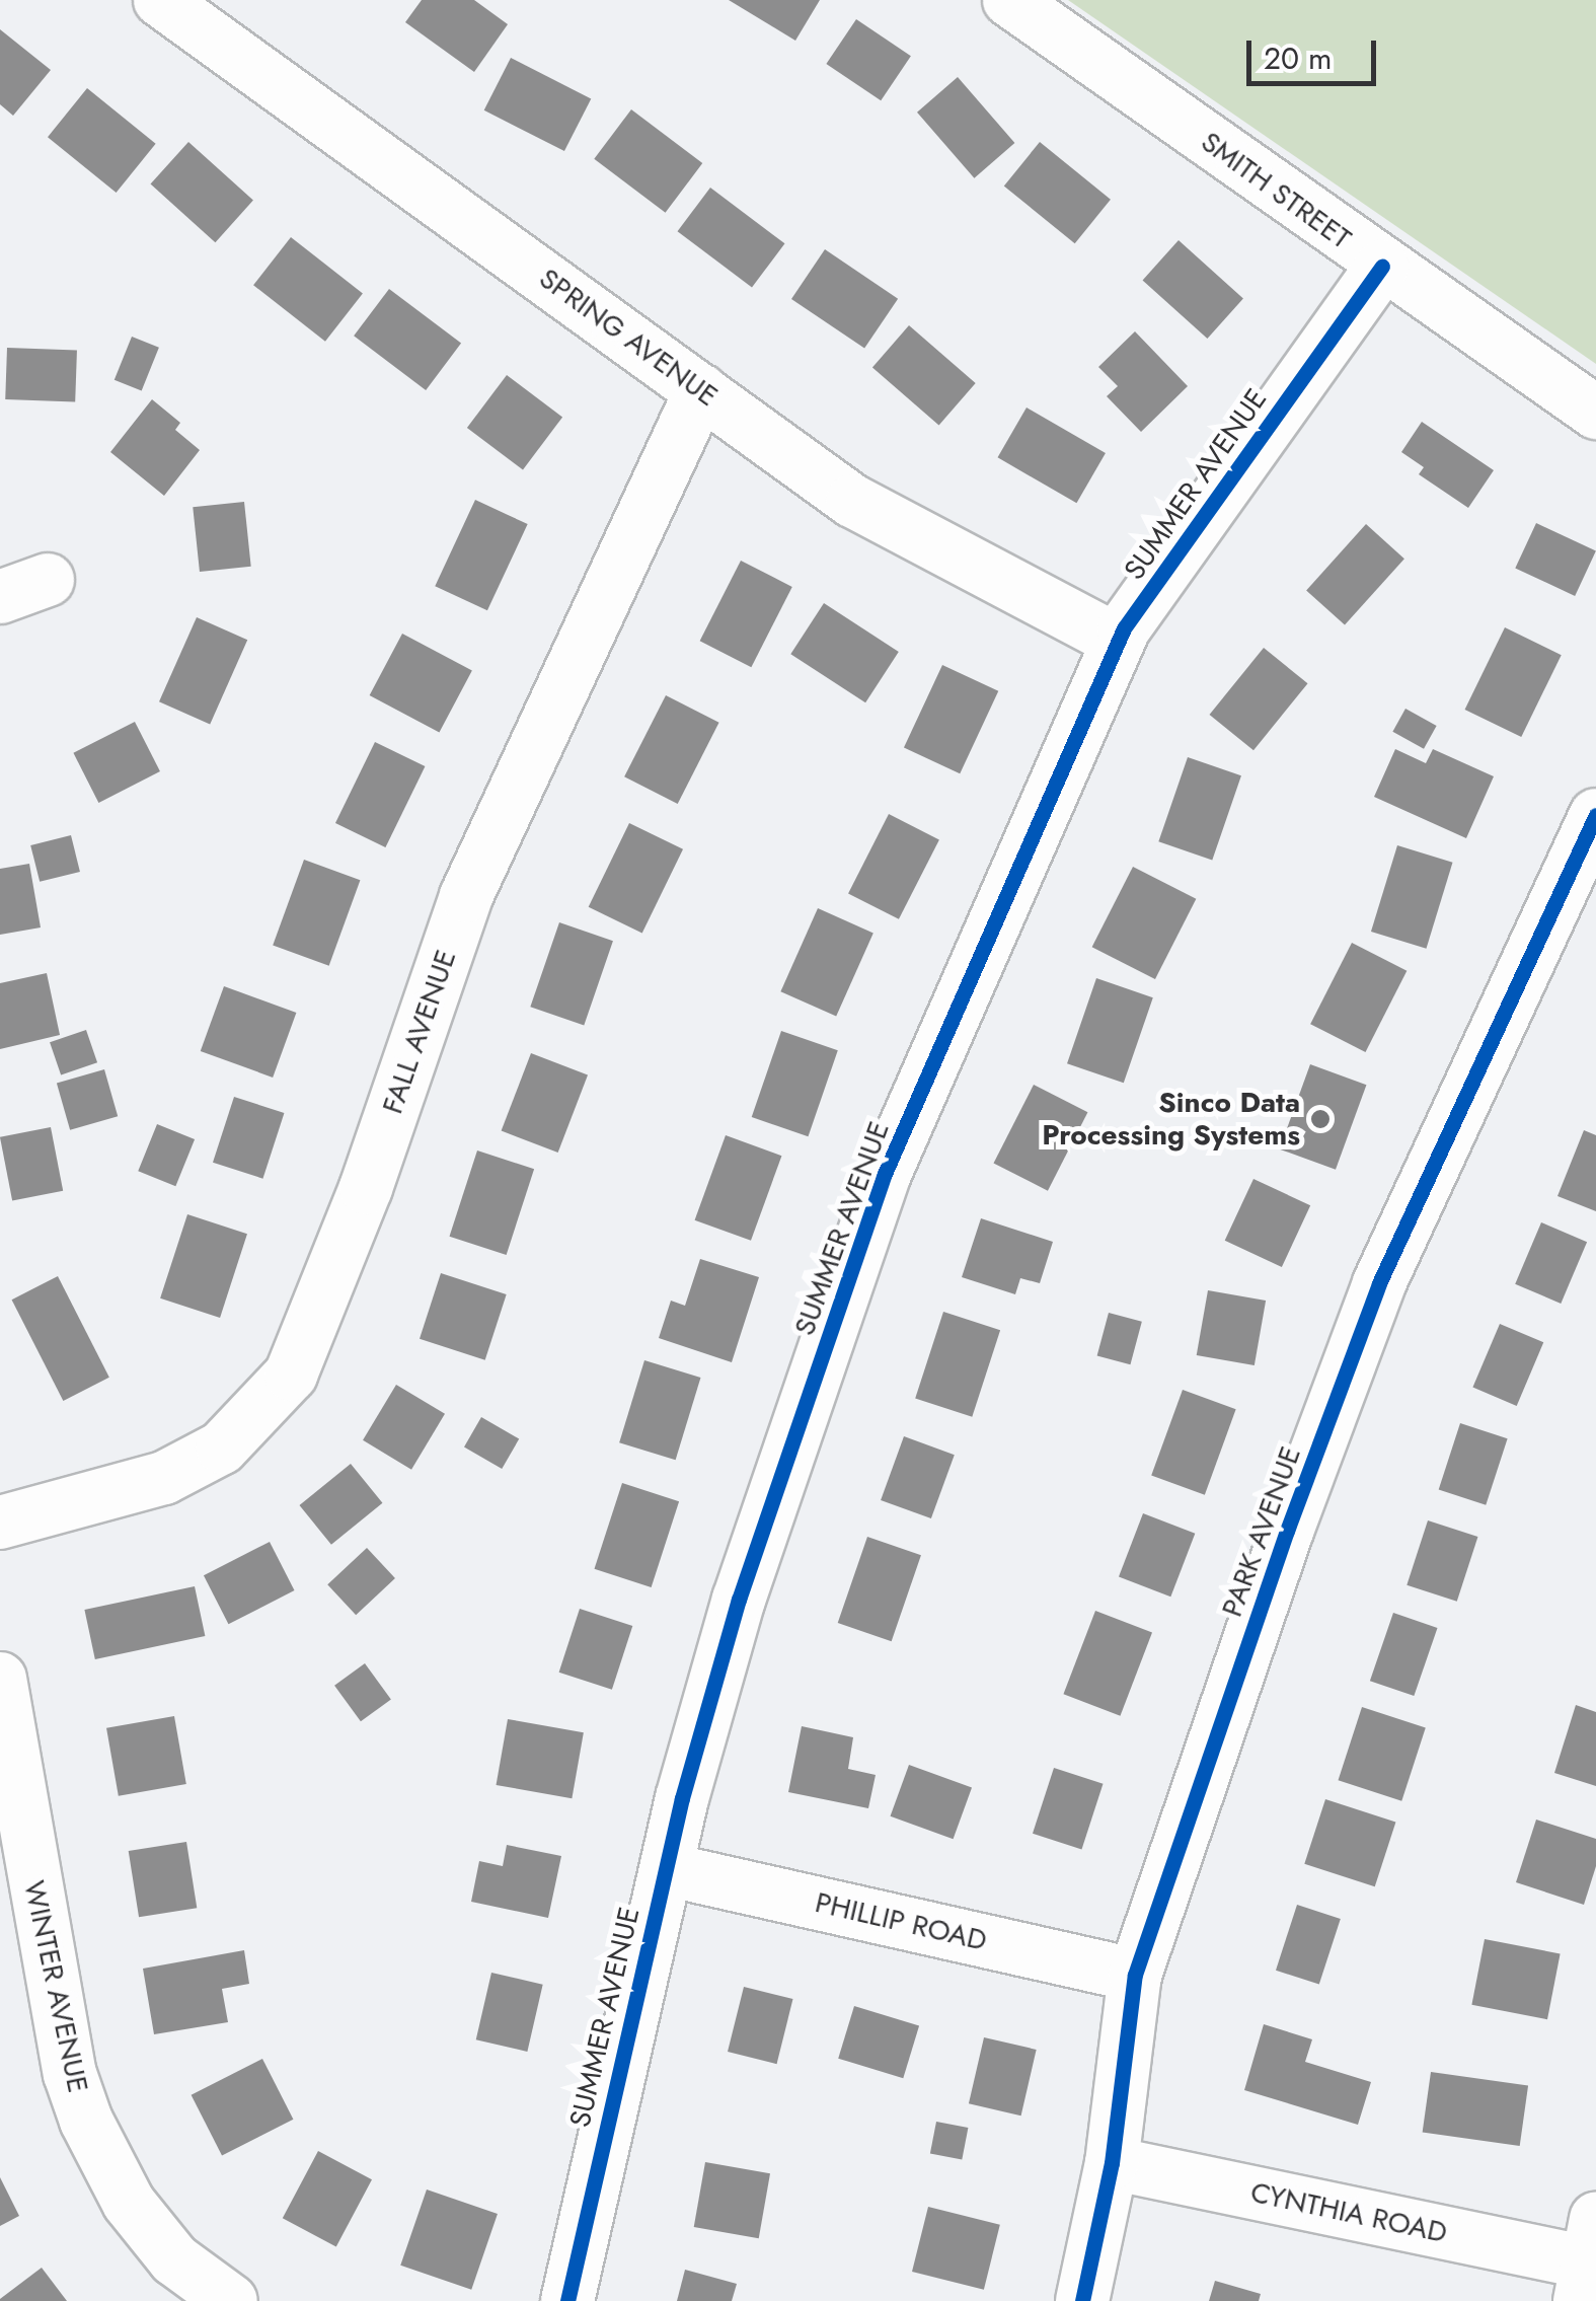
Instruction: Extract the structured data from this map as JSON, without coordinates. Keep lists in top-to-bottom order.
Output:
{
  "streets": {
    "street": [
      "SMITH STREET",
      "SPRING AVENUE",
      "SUMMER AVENUE",
      "FALL AVENUE",
      "PARK AVENUE",
      "PHILLIP ROAD",
      "WINTER AVENUE",
      "CYNTHIA ROAD"
    ]
  },
  "crossings": [
    ["SMITH STREET", "SUMMER AVENUE"],
    ["SPRING AVENUE", "SUMMER AVENUE"],
    ["SPRING AVENUE", "FALL AVENUE"],
    ["SUMMER AVENUE", "PHILLIP ROAD"],
    ["PARK AVENUE", "PHILLIP ROAD"],
    ["PARK AVENUE", "CYNTHIA ROAD"]
  ],
  "places": ["Sinco Data Processing Systems"],
  "scale_bar": "20 m"
}
